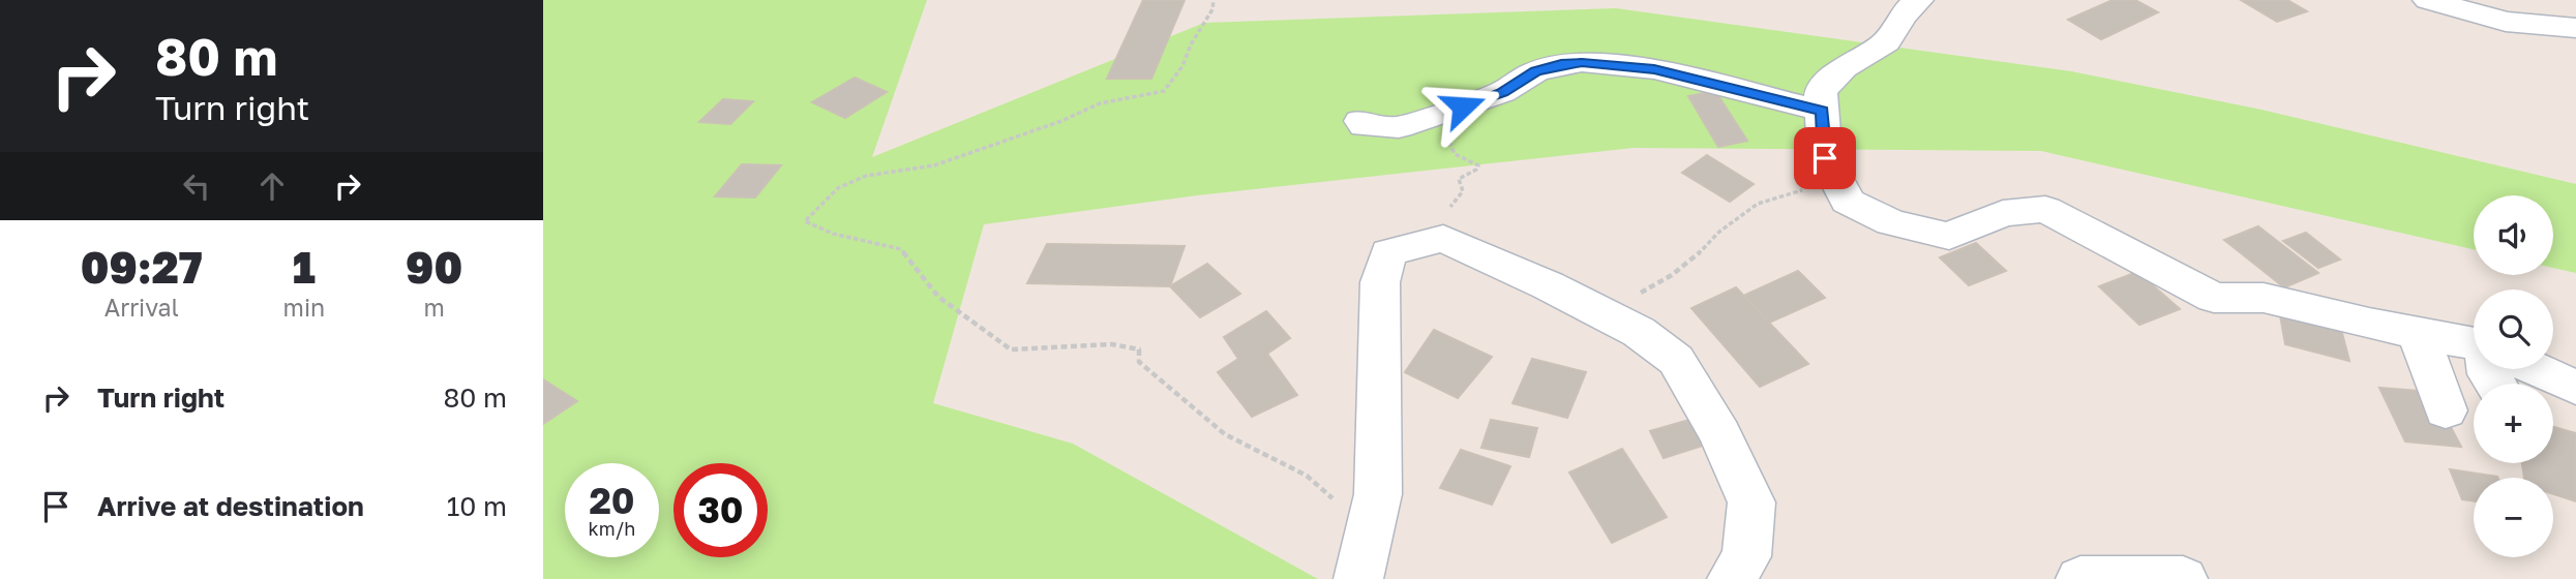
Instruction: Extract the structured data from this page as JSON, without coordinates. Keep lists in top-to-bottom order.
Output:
{
  "page": {
    "turn": ["80 m", "Turn right"],
    "map_buttons": ["+", "−"],
    "eta": [
      "09:27",
      "Arrival",
      "1",
      "min",
      "90",
      "m"
    ],
    "list": [
      {
        "name": "Turn right",
        "value": "80 m"
      },
      {
        "name": "Arrive at destination",
        "value": "10 m"
      }
    ],
    "speed": "20 km/h",
    "limit": "30"
  }
}
